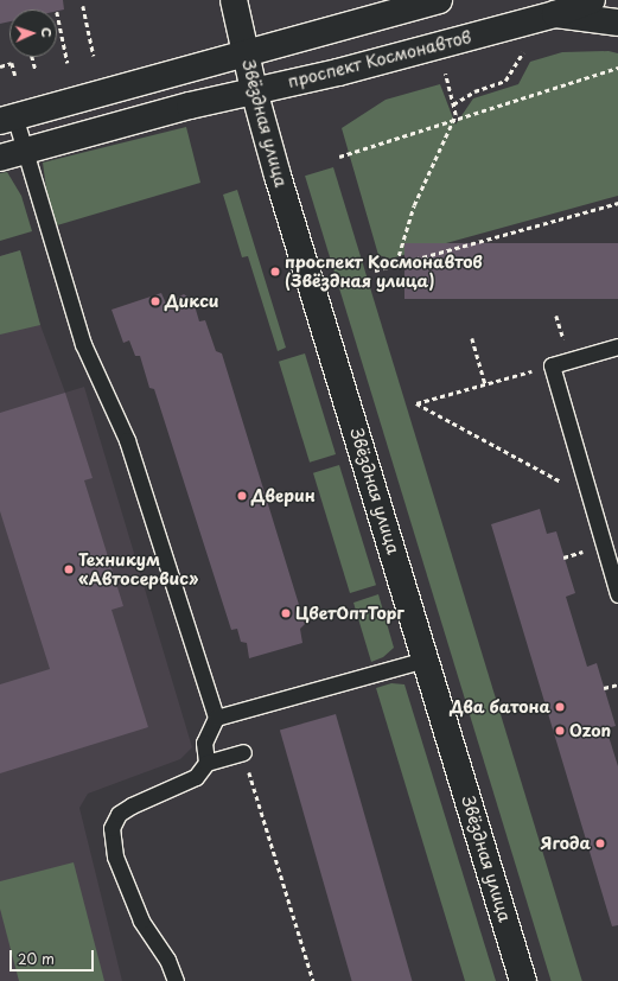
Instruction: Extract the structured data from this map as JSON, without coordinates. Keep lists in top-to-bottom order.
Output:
{
  "streets": {
    "street": ["проспект Космонавтов", "Звёздная улица"]
  },
  "crossings": [
    ["проспект Космонавтов", "Звёздная улица"]
  ],
  "places": [
    "проспект Космонавтов (Звёздная улица)",
    "Дикси",
    "Дверин",
    "Техникум «Автосервис»",
    "ЦветОптТорг",
    "Два батона",
    "Ozon",
    "Ягода"
  ],
  "scale_bar": "20 m",
  "north": "right"
}
